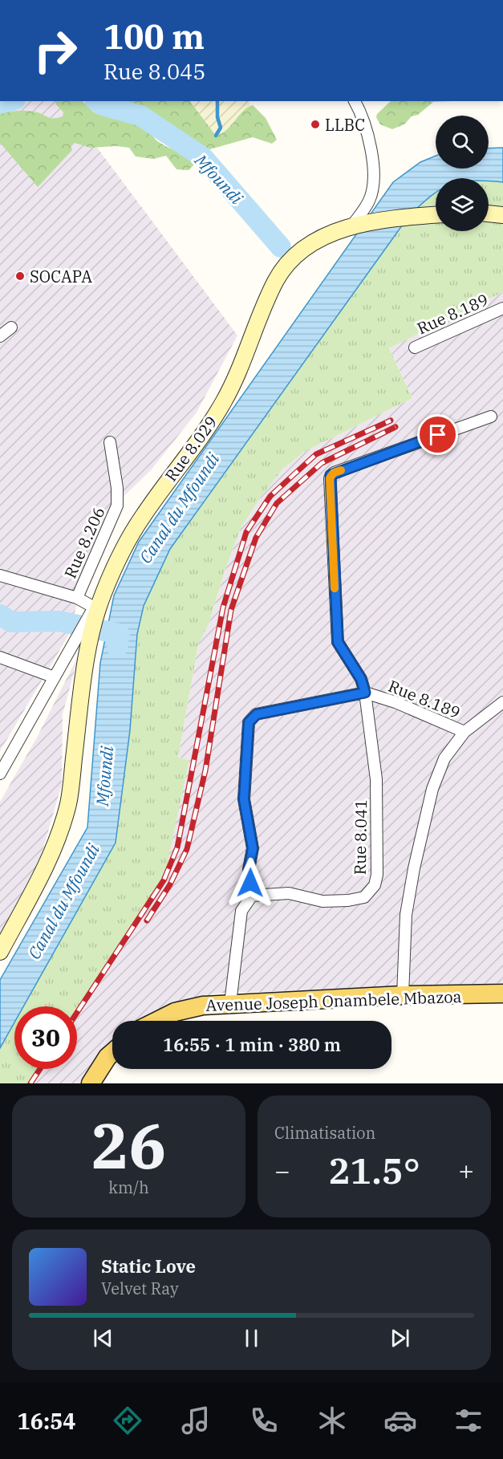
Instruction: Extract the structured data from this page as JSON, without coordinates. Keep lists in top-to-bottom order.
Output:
{
  "streets": {
    "main road": ["Rue 8.029", "Avenue Joseph Onambele Mbazoa"],
    "street": ["Rue 8.189", "Rue 8.206", "Rue 8.041"]
  },
  "crossings": [
    ["Rue 8.189", "Rue 8.041"],
    ["Rue 8.189", "Avenue Joseph Onambele Mbazoa"]
  ],
  "water": ["Mfoundi", "Canal du Mfoundi"],
  "places": ["LLBC", "SOCAPA"],
  "page": {
    "turn": ["100 m", "Rue 8.045"],
    "limit": "30",
    "trip": "16:55 · 1 min · 380 m",
    "tile": [
      ["26", "km/h"],
      "Climatisation"
    ],
    "heat": ["−", "21.5°", "+"],
    "song": ["Static Love", "Velvet Ray"],
    "tabs": "16:54"
  }
}
